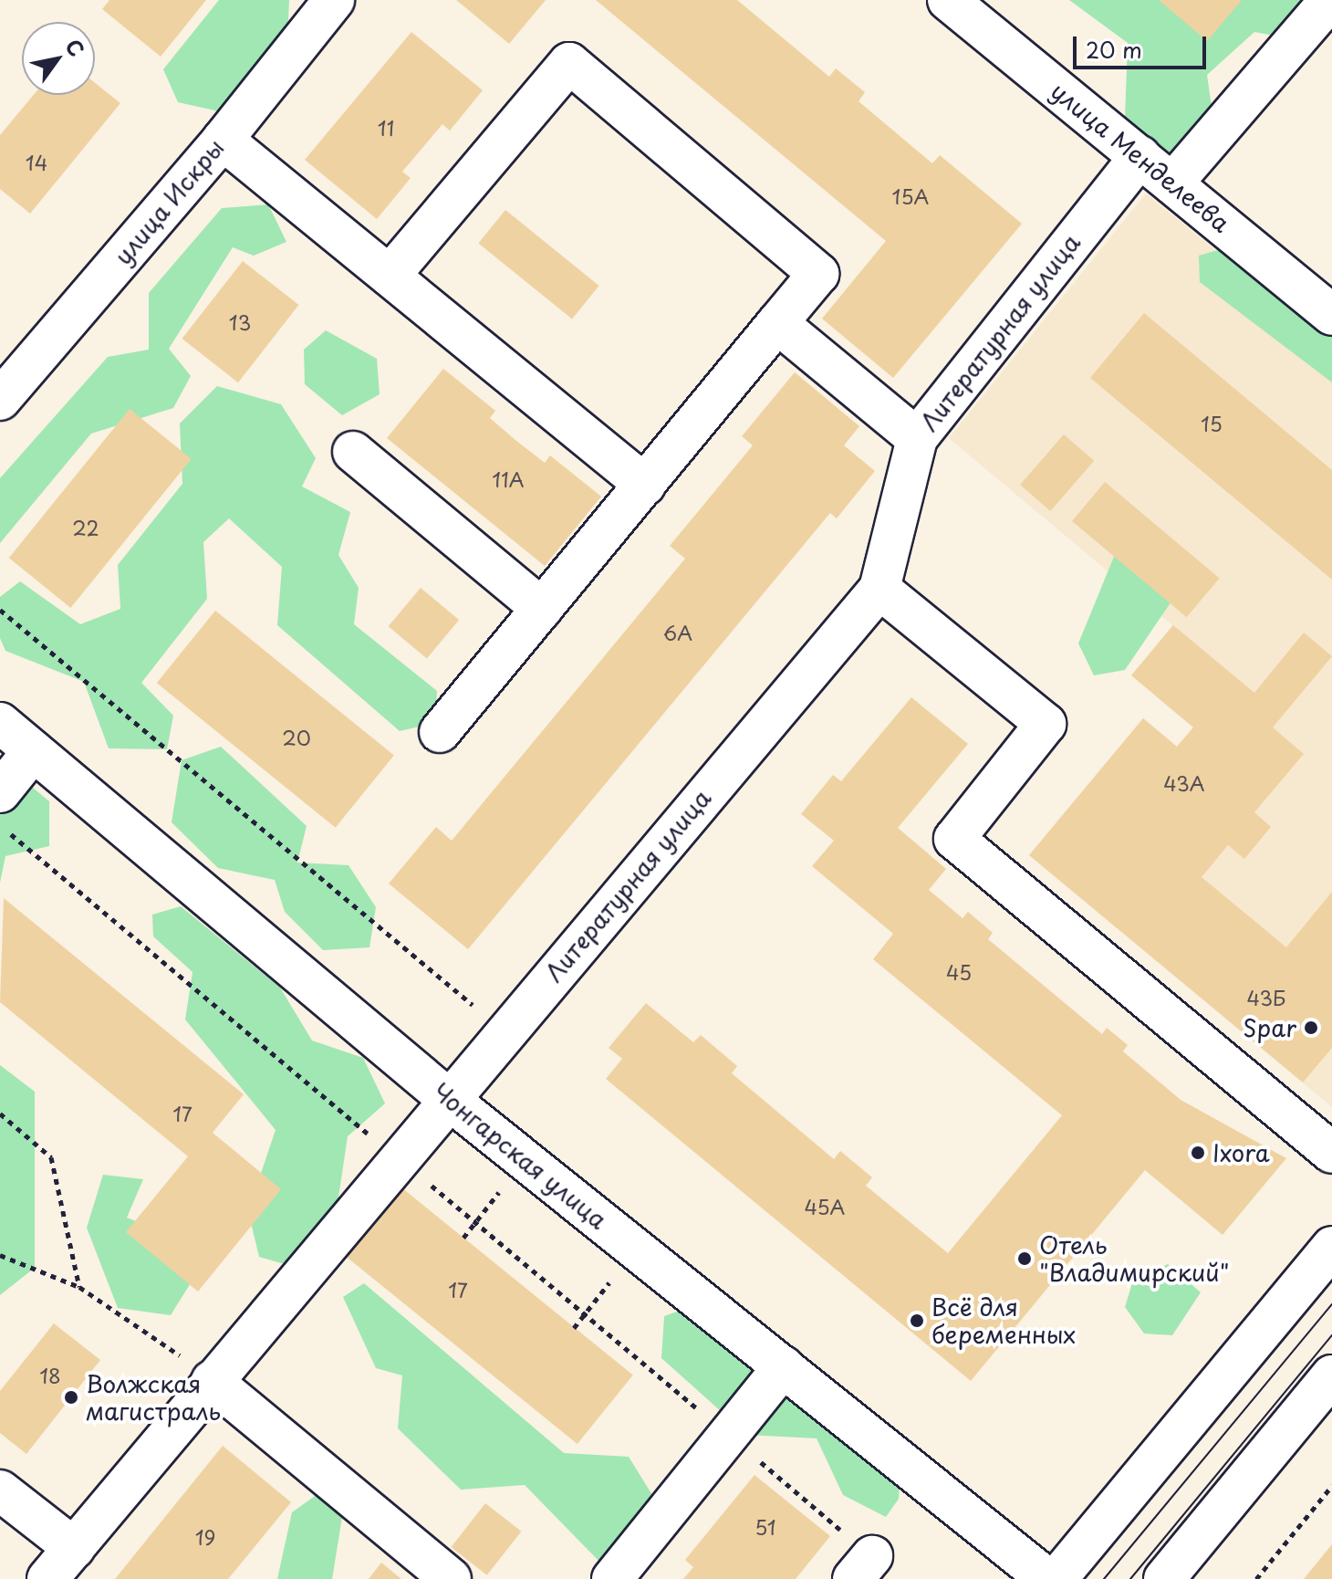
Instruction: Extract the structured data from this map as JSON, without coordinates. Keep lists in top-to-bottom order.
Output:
{
  "streets": {
    "street": [
      "улица Менделеева",
      "улица Искры",
      "Литературная улица",
      "Чонгарская улица"
    ]
  },
  "crossings": [
    ["улица Менделеева", "Литературная улица"],
    ["Литературная улица", "Чонгарская улица"]
  ],
  "places": [
    "Spar",
    "Ixora",
    "Отель \"Владимирский\"",
    "Всё для беременных",
    "Волжская магистраль"
  ],
  "house_numbers": [
    "11",
    "14",
    "15А",
    "13",
    "15",
    "11А",
    "22",
    "6А",
    "20",
    "43А",
    "45",
    "43Б",
    "17",
    "45А",
    "17",
    "18",
    "51",
    "19"
  ],
  "scale_bar": "20 m",
  "north": "top right"
}
